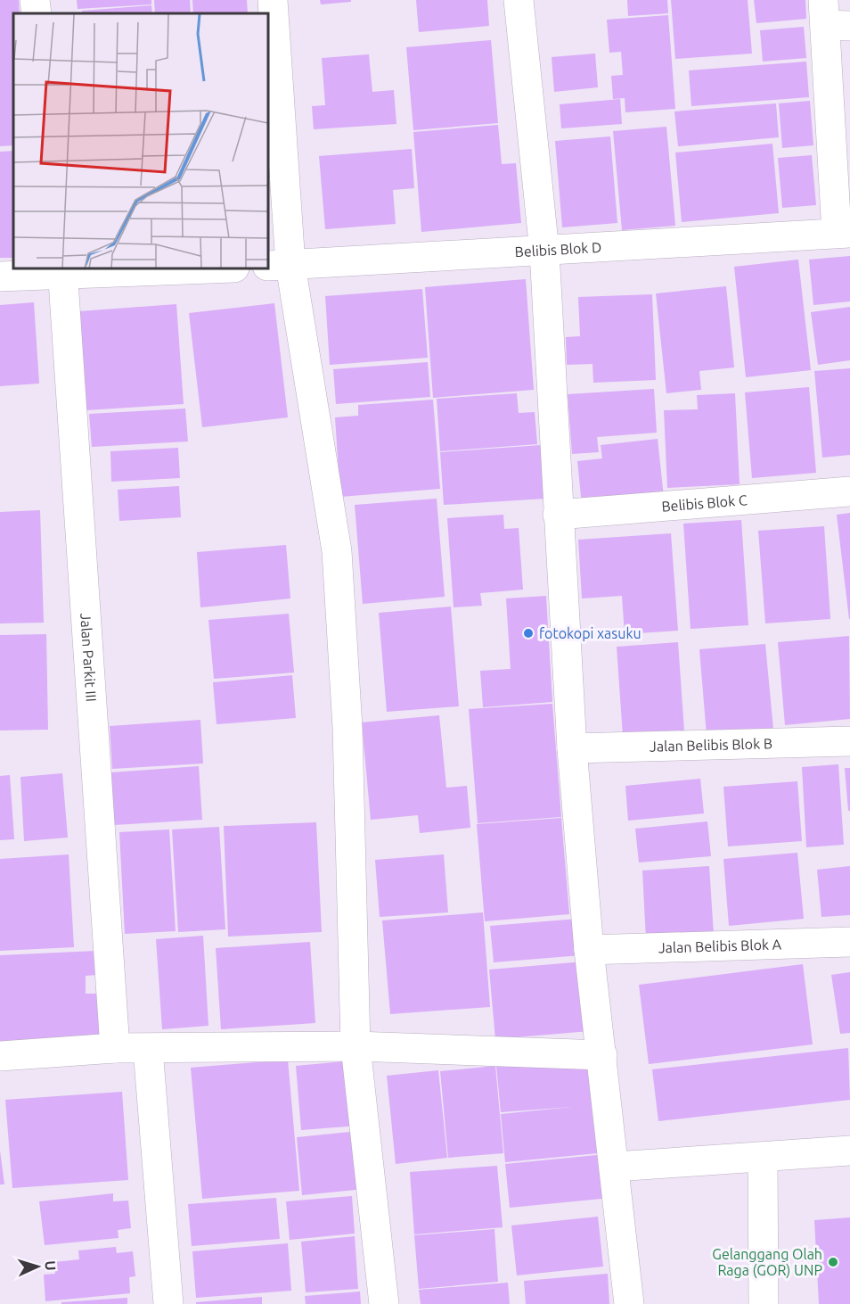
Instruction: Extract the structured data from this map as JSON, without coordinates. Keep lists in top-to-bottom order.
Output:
{
  "streets": {
    "street": [
      "Belibis Blok D",
      "Belibis Blok C",
      "Jalan Parkit III",
      "Jalan Belibis Blok B",
      "Jalan Belibis Blok A"
    ]
  },
  "places": ["fotokopi xasuku", "Gelanggang Olah Raga (GOR) UNP"],
  "north": "right"
}
